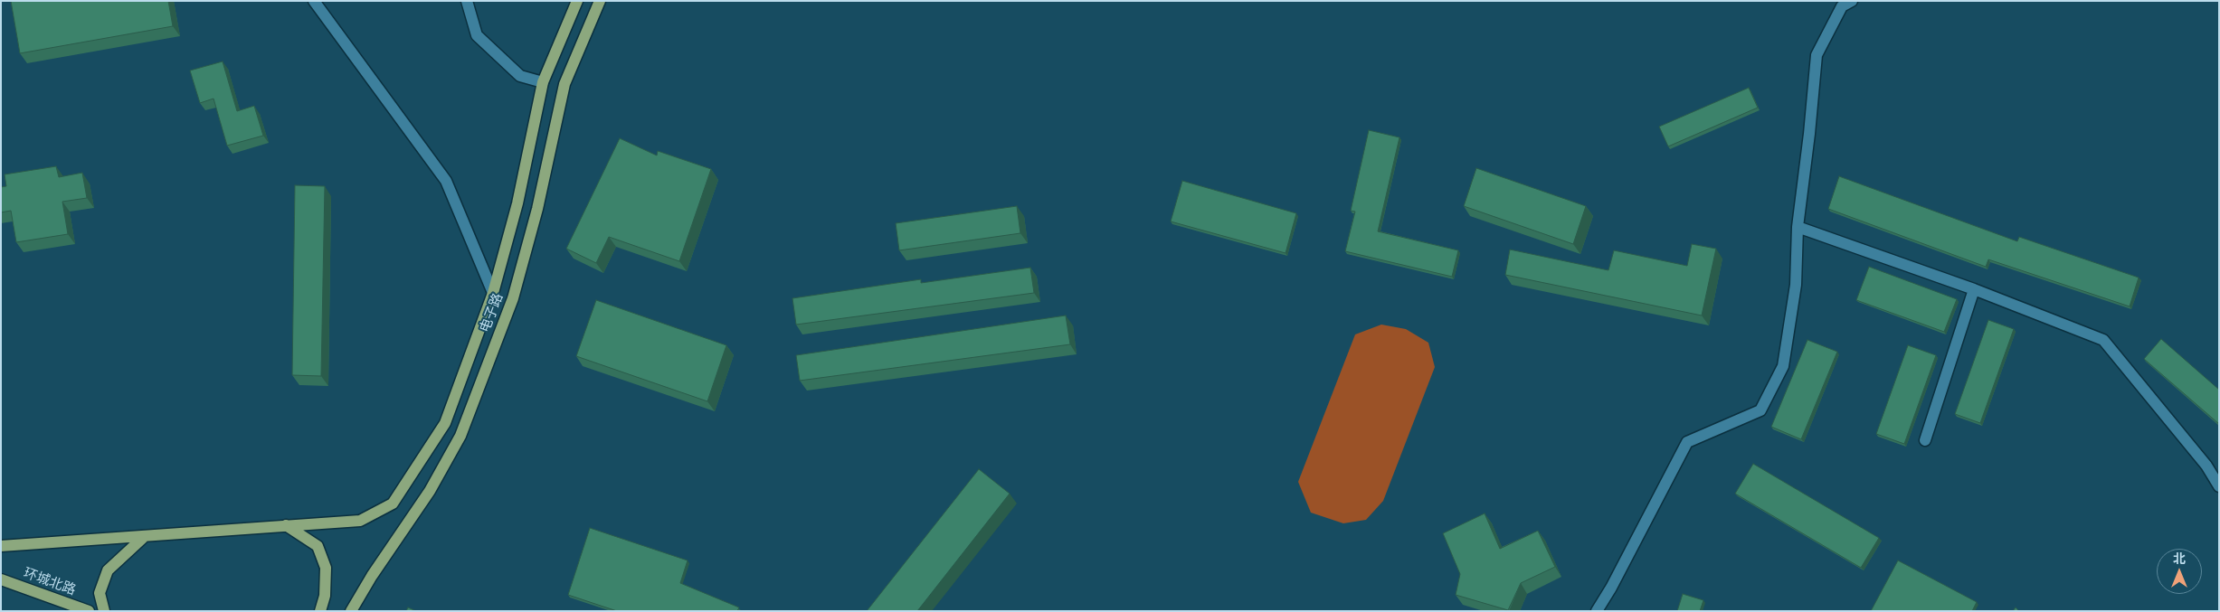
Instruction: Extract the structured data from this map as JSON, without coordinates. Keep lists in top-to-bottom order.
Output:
{
  "streets": {
    "main road": ["电子路", "环城北路"]
  },
  "north": "top"
}
